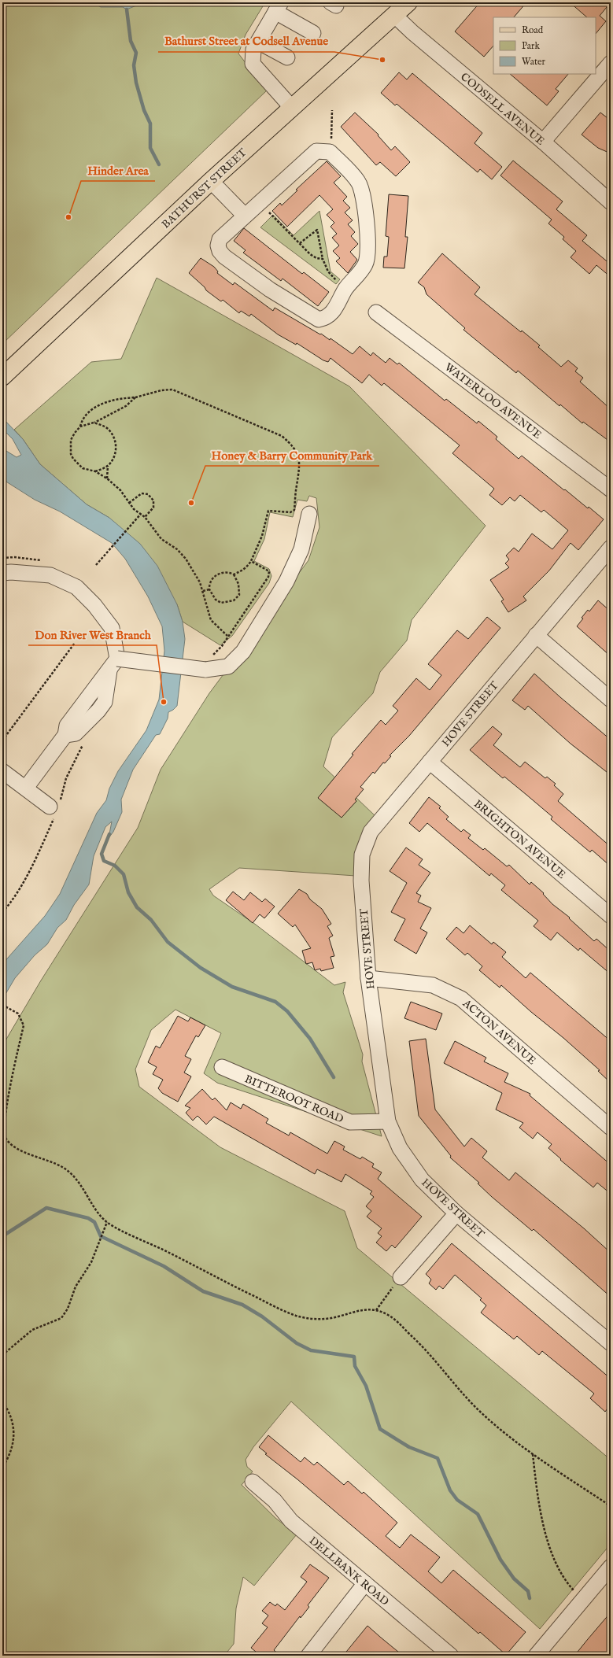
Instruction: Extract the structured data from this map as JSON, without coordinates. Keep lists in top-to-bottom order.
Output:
{
  "streets": {
    "main road": ["BATHURST STREET"],
    "street": [
      "CODSELL AVENUE",
      "WATERLOO AVENUE",
      "HOVE STREET",
      "BRIGHTON AVENUE",
      "ACTON AVENUE",
      "BITTEROOT ROAD",
      "DELLBANK ROAD"
    ]
  },
  "crossings": [
    ["CODSELL AVENUE", "BATHURST STREET"],
    ["HOVE STREET", "BRIGHTON AVENUE"],
    ["HOVE STREET", "ACTON AVENUE"],
    ["HOVE STREET", "BITTEROOT ROAD"]
  ],
  "places": [
    "Bathurst Street at Codsell Avenue",
    "Hinder Area",
    "Honey & Barry Community Park",
    "Don River West Branch"
  ],
  "legend": ["Road", "Park", "Water"]
}
